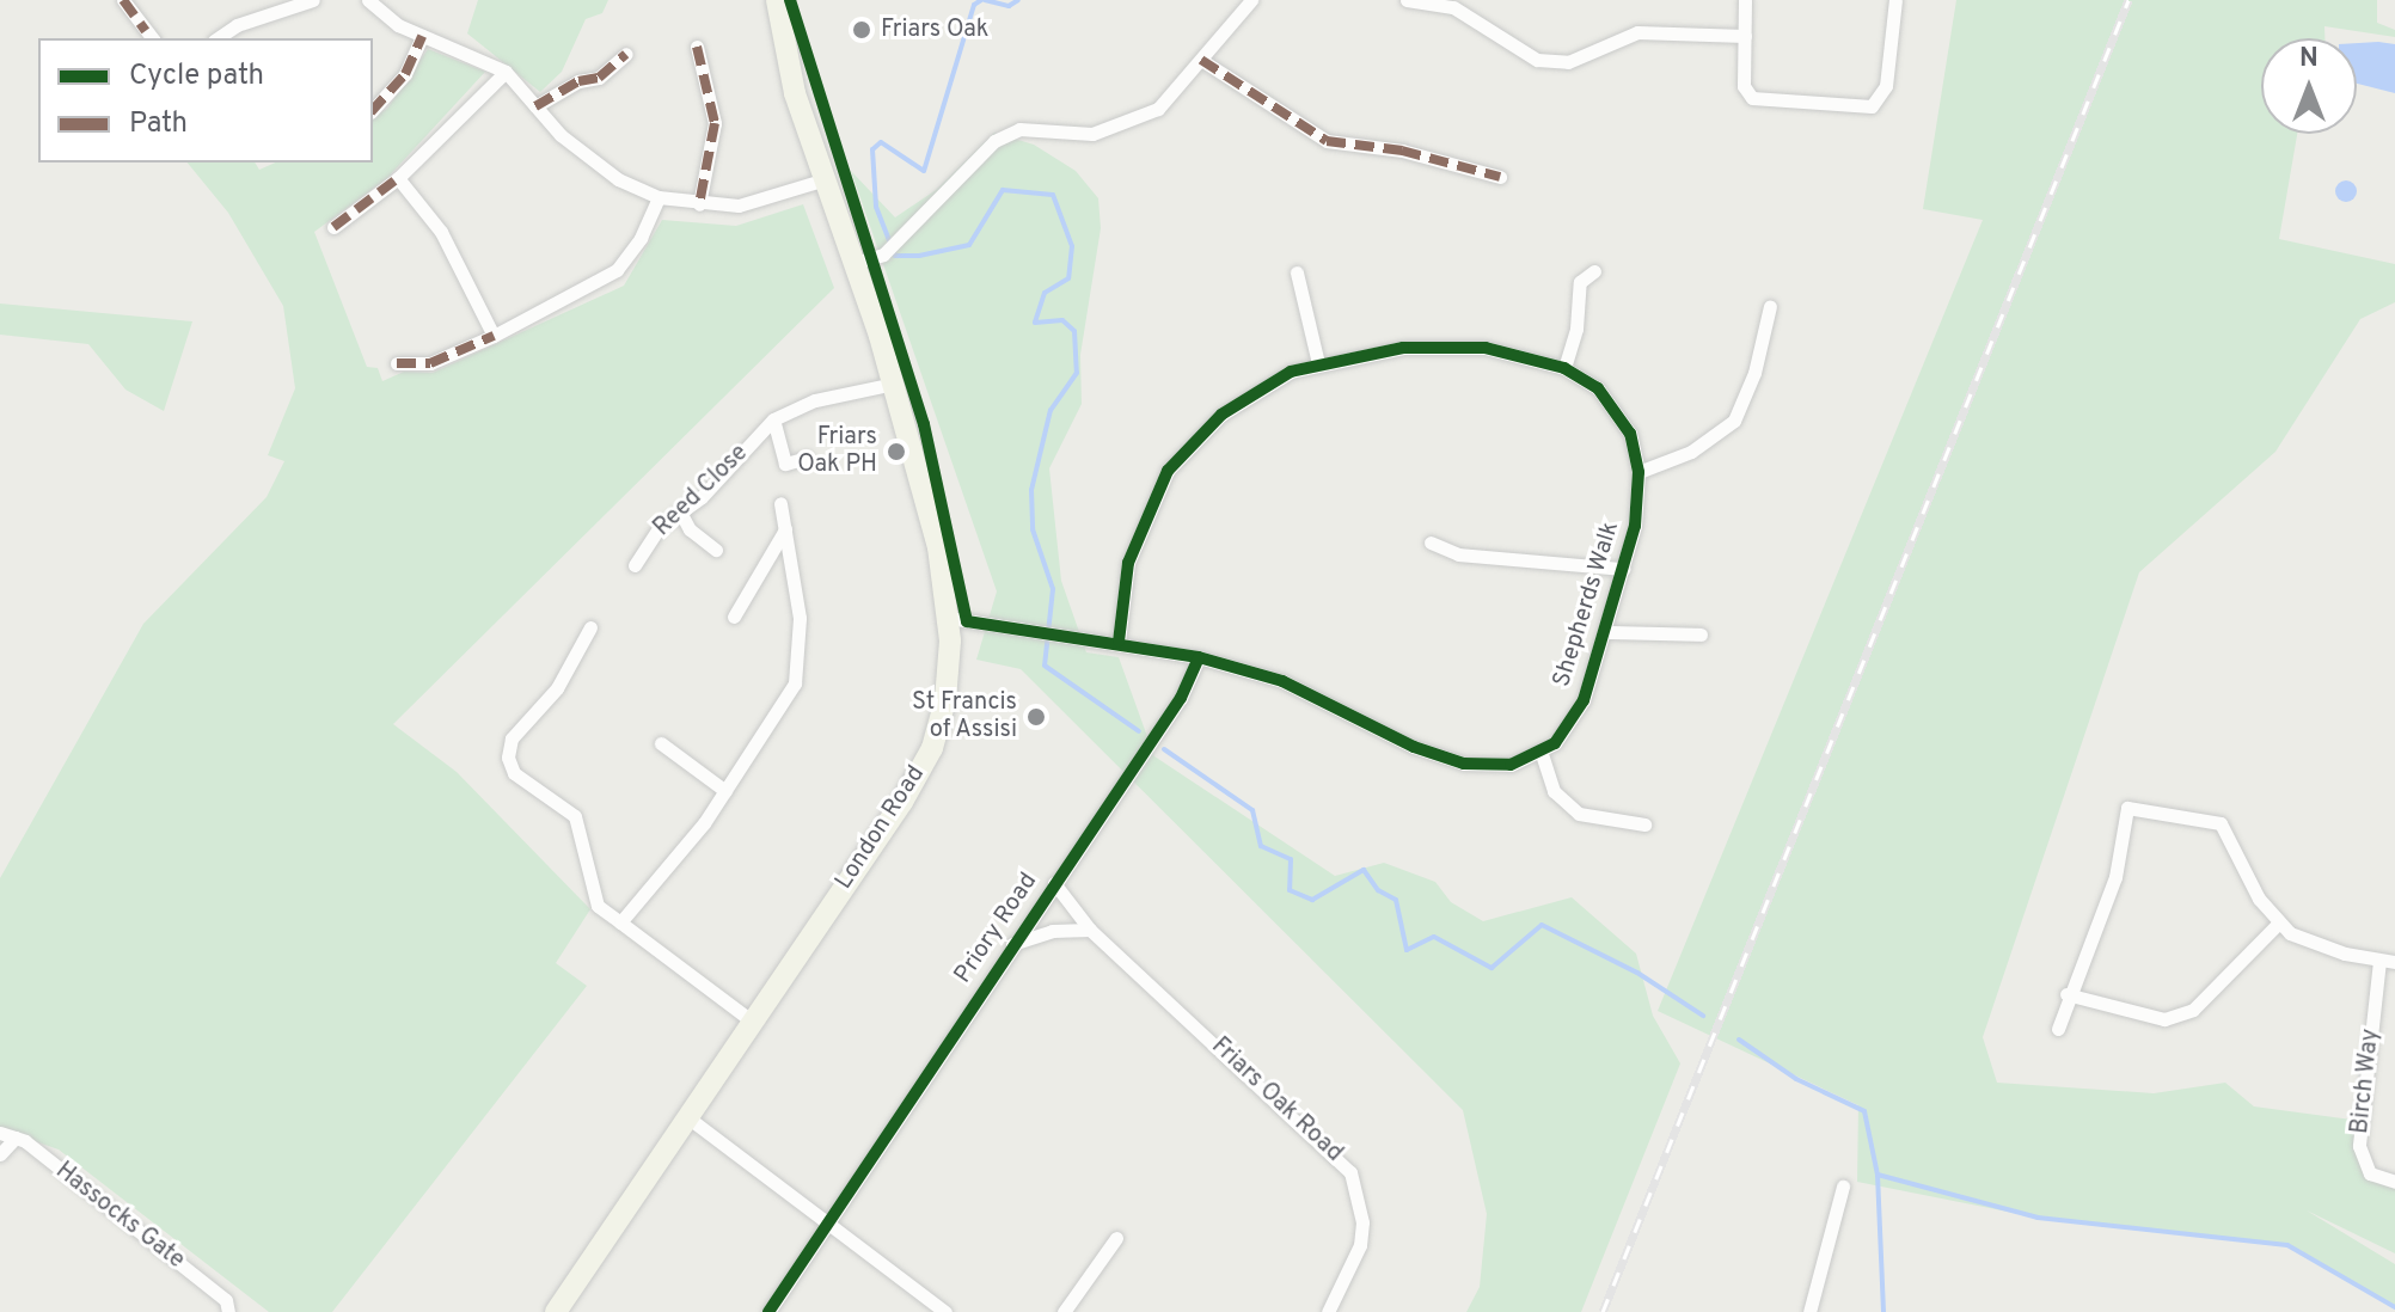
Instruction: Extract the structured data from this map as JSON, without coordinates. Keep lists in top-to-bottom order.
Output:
{
  "streets": {
    "main road": ["London Road"],
    "street": [
      "Reed Close",
      "Shepherds Walk",
      "Priory Road",
      "Birch Way",
      "Friars Oak Road",
      "Hassocks Gate"
    ]
  },
  "crossings": [
    ["Reed Close", "London Road"],
    ["Priory Road", "Friars Oak Road"]
  ],
  "places": ["Friars Oak", "Friars Oak PH", "St Francis of Assisi"],
  "legend": ["Cycle path", "Path"],
  "north": "top"
}
